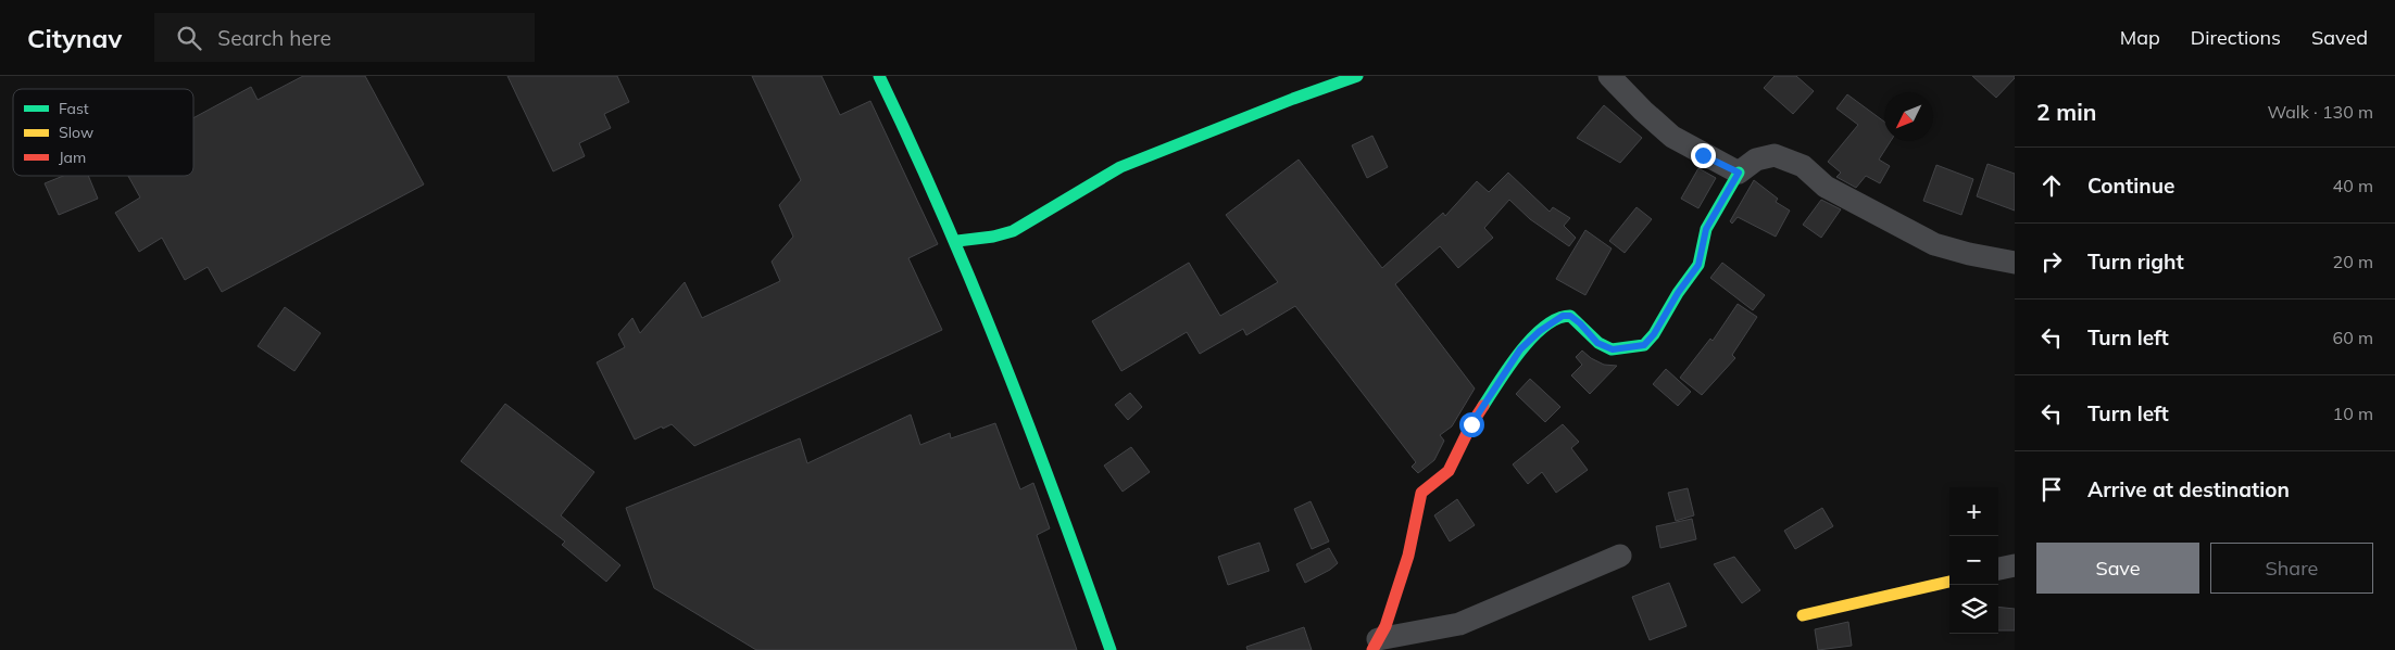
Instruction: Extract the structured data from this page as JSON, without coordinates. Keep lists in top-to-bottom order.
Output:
{
  "legend": ["Fast", "Slow", "Jam"],
  "north": "bottom left",
  "page": {
    "header": "Citynav",
    "search": "Search here",
    "nav": ["Map", "Directions", "Saved"],
    "heading": ["2 min", "Walk · 130 m"],
    "list": [
      ["Continue", "40 m"],
      ["Turn right", "20 m"],
      ["Turn left", "60 m"],
      ["Turn left", "10 m"],
      "Arrive at destination"
    ],
    "map_buttons": ["+", "−"],
    "buttons": ["Save", "Share"]
  }
}
